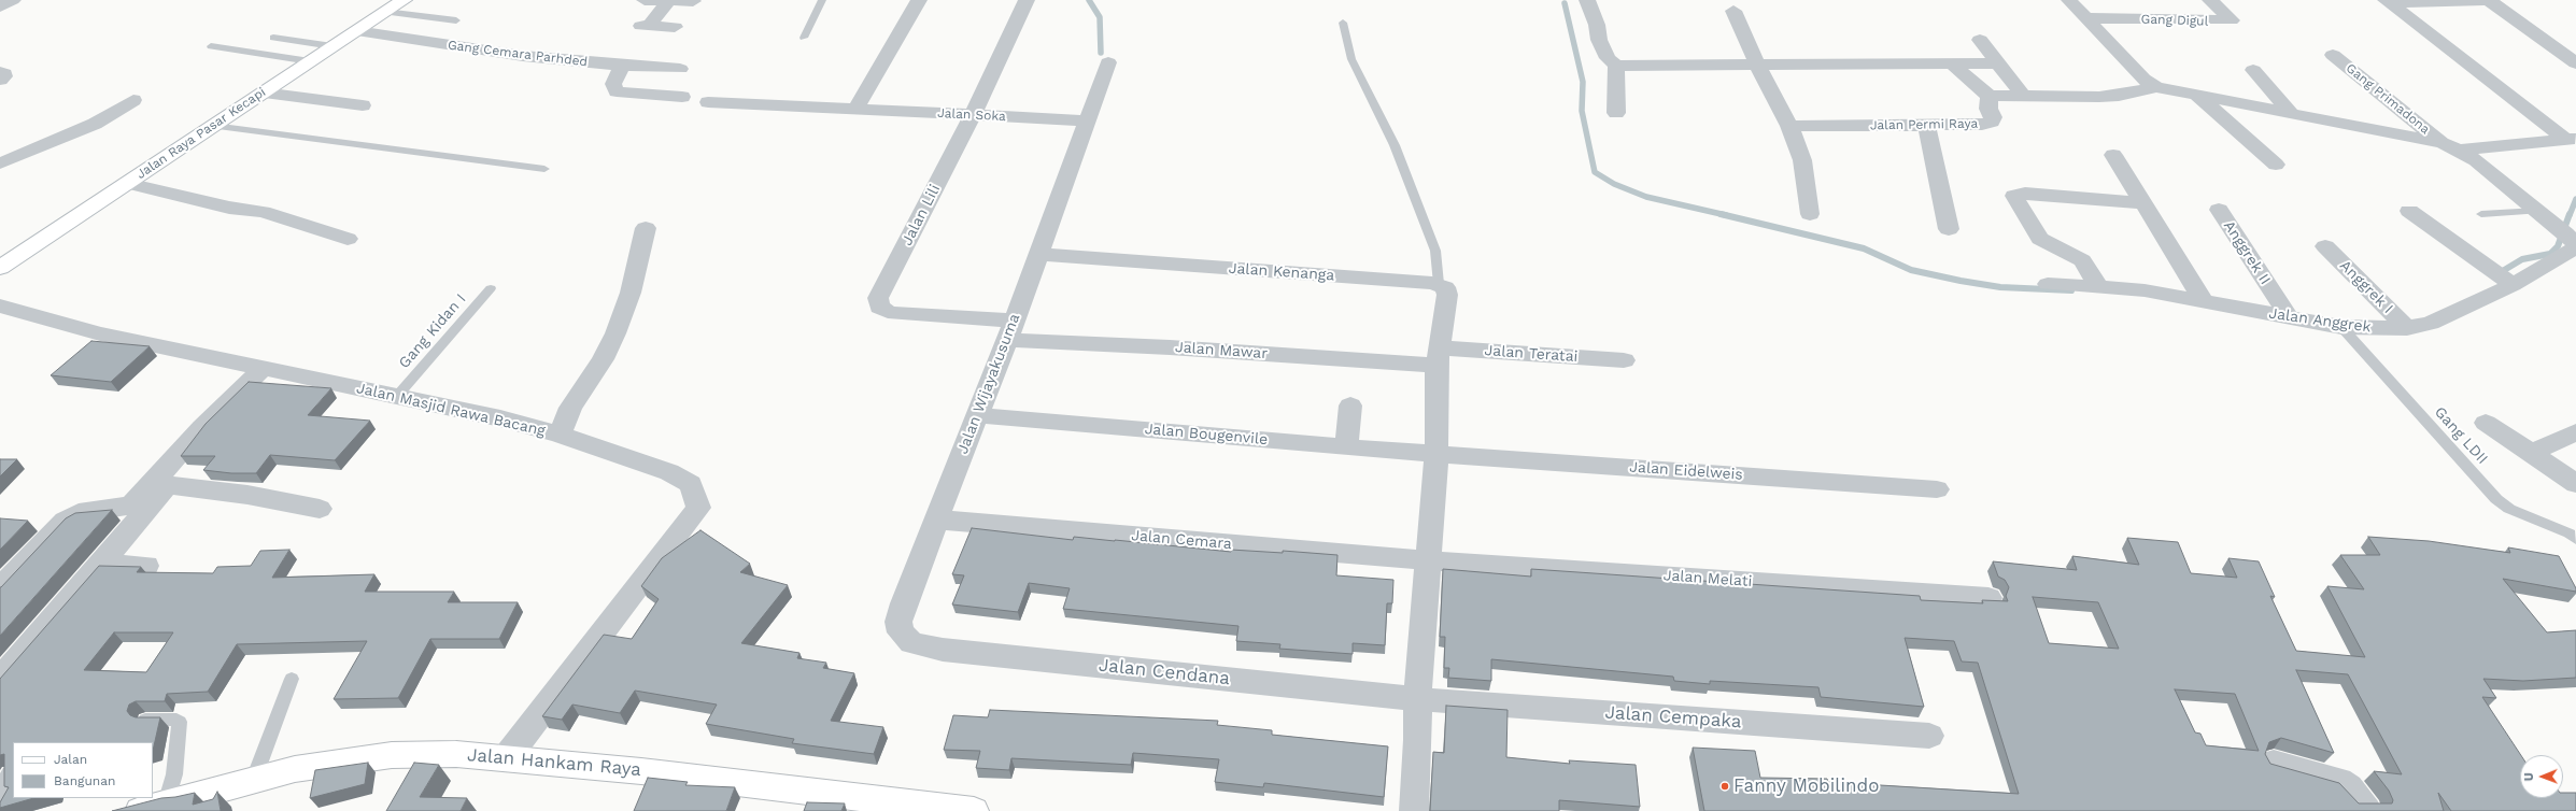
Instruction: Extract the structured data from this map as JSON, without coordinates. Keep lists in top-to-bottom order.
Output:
{
  "streets": {
    "street": [
      "Gang Digul",
      "Gang Cemara Parhded",
      "Gang Primadona",
      "Jalan Soka",
      "Jalan Permi Raya",
      "Jalan Raya Pasar Kecapi",
      "Jalan Lili",
      "Anggrek II",
      "Jalan Kenanga",
      "Anggrek I",
      "Jalan Anggrek",
      "Jalan Mawar",
      "Jalan Teratai",
      "Jalan Wijayakusuma",
      "Jalan Masjid Rawa Bacang",
      "Jalan Bougenvile",
      "Jalan Eidelweis",
      "Jalan Cemara",
      "Jalan Melati",
      "Jalan Cendana",
      "Jalan Cempaka",
      "Jalan Hankam Raya"
    ],
    "lane": ["Gang Kidan I", "Gang LDII"]
  },
  "crossings": [
    ["Gang Cemara Parhded", "Jalan Raya Pasar Kecapi"],
    ["Jalan Soka", "Jalan Lili"],
    ["Jalan Soka", "Jalan Wijayakusuma"],
    ["Jalan Lili", "Jalan Mawar"],
    ["Jalan Lili", "Jalan Wijayakusuma"],
    ["Anggrek II", "Jalan Anggrek"],
    ["Jalan Kenanga", "Jalan Wijayakusuma"],
    ["Anggrek I", "Jalan Anggrek"],
    ["Jalan Anggrek", "Gang LDII"],
    ["Gang Kidan I", "Jalan Masjid Rawa Bacang"],
    ["Jalan Mawar", "Jalan Teratai"],
    ["Jalan Mawar", "Jalan Wijayakusuma"],
    ["Jalan Wijayakusuma", "Jalan Bougenvile"],
    ["Jalan Wijayakusuma", "Jalan Cemara"],
    ["Jalan Wijayakusuma", "Jalan Cendana"],
    ["Jalan Masjid Rawa Bacang", "Jalan Hankam Raya"],
    ["Jalan Bougenvile", "Jalan Eidelweis"],
    ["Jalan Cemara", "Jalan Melati"],
    ["Jalan Cendana", "Jalan Cempaka"]
  ],
  "places": ["Fanny Mobilindo"],
  "legend": ["Jalan", "Bangunan"],
  "north": "left"
}
